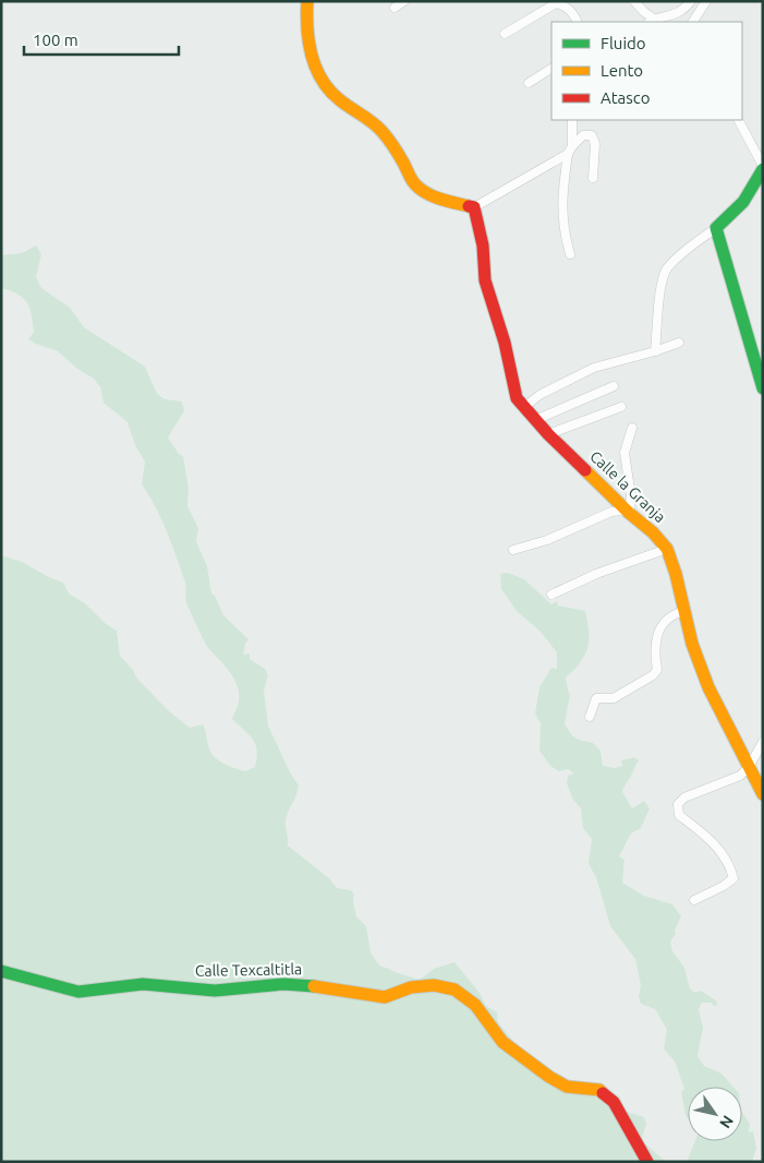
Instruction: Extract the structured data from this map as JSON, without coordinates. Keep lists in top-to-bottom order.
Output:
{
  "streets": {
    "street": ["Calle la Granja", "Calle Texcaltitla"]
  },
  "legend": ["Fluido", "Lento", "Atasco"],
  "scale_bar": "100 m",
  "north": "bottom right"
}
